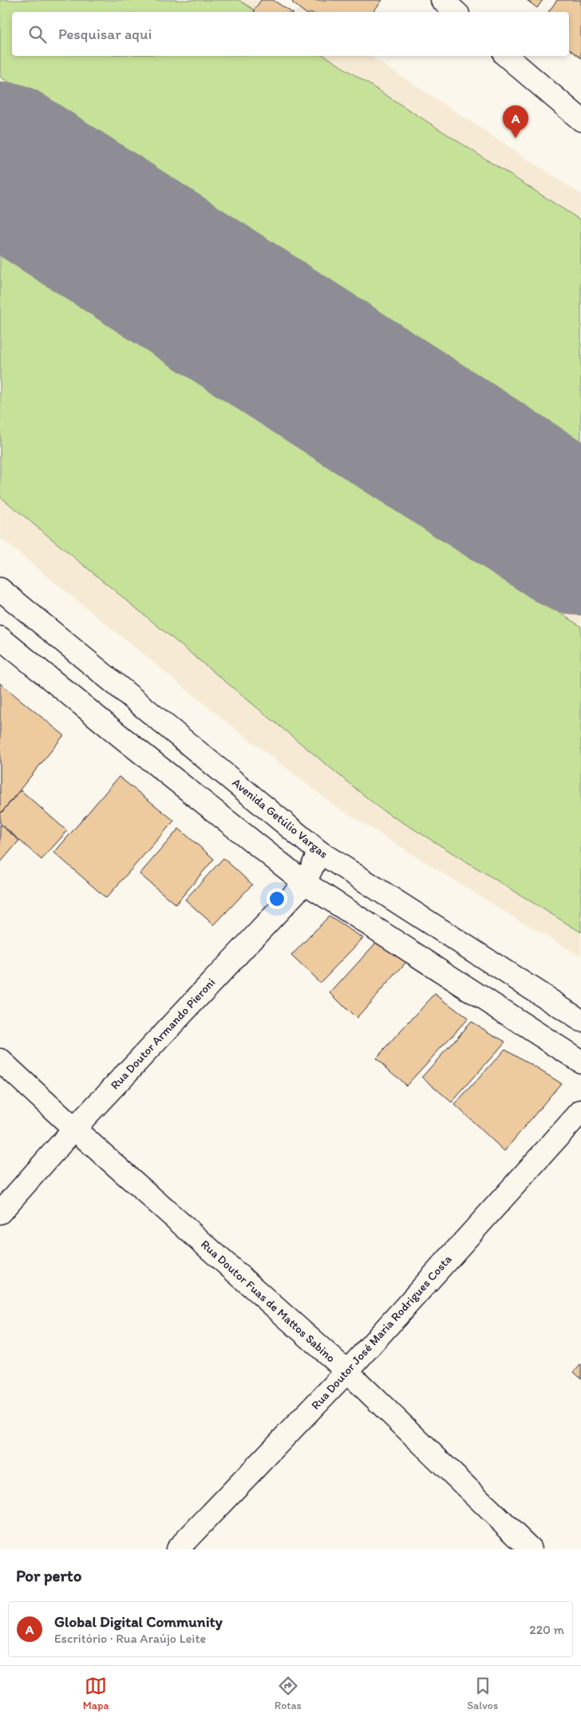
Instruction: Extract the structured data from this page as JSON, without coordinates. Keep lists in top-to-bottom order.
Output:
{
  "streets": {
    "street": [
      "Avenida Getúlio Vargas",
      "Rua Doutor Armando Pieroni",
      "Rua Doutor Fuas de Mattos Sabino",
      "Rua Doutor José Maria Rodrigues Costa"
    ]
  },
  "crossings": [
    ["Avenida Getúlio Vargas", "Rua Doutor Armando Pieroni"],
    ["Rua Doutor Armando Pieroni", "Rua Doutor Fuas de Mattos Sabino"],
    ["Rua Doutor Fuas de Mattos Sabino", "Rua Doutor José Maria Rodrigues Costa"]
  ],
  "page": {
    "search": "Pesquisar aqui",
    "pins": "A",
    "heading": "Por perto",
    "list": [
      {
        "mark": "A",
        "name": "Global Digital Community",
        "note": "Escritório · Rua Araújo Leite",
        "value": "220 m"
      }
    ],
    "nav": ["Mapa", "Rotas", "Salvos"]
  }
}
